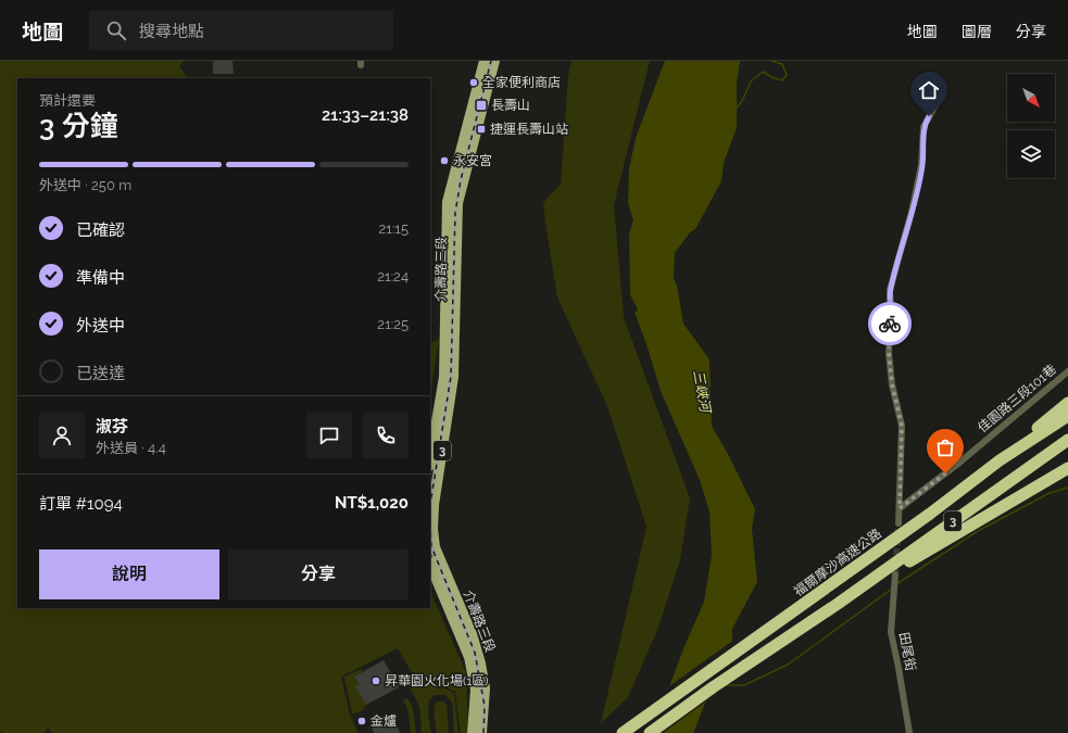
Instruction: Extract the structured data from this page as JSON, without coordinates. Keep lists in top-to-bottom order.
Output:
{
  "streets": {
    "highway": ["3", "福爾摩沙高速公路"],
    "main road": ["介壽路三段"],
    "street": ["佳園路三段101巷", "田尾街"]
  },
  "water": ["三峽河"],
  "places": {
    "other": [
      "全家便利商店",
      "永安宮",
      "昇華園火化場(1區)",
      "金爐"
    ],
    "transit": ["長壽山", "捷運長壽山站"]
  },
  "north": "bottom right",
  "page": {
    "header": "地圖",
    "search": "搜尋地點",
    "nav": ["地圖", "圖層", "分享"],
    "heading": ["3 分鐘", "預計還要", "21:33–21:38"],
    "panel": [
      "淑芬",
      "外送員 · 4.4",
      "訂單 #1094",
      "NT$1,020"
    ],
    "bar": "外送中 · 250 m",
    "list": [
      ["已確認", "21:15"],
      ["準備中", "21:24"],
      ["外送中", "21:25"],
      "已送達"
    ],
    "buttons": ["說明", "分享"]
  }
}
